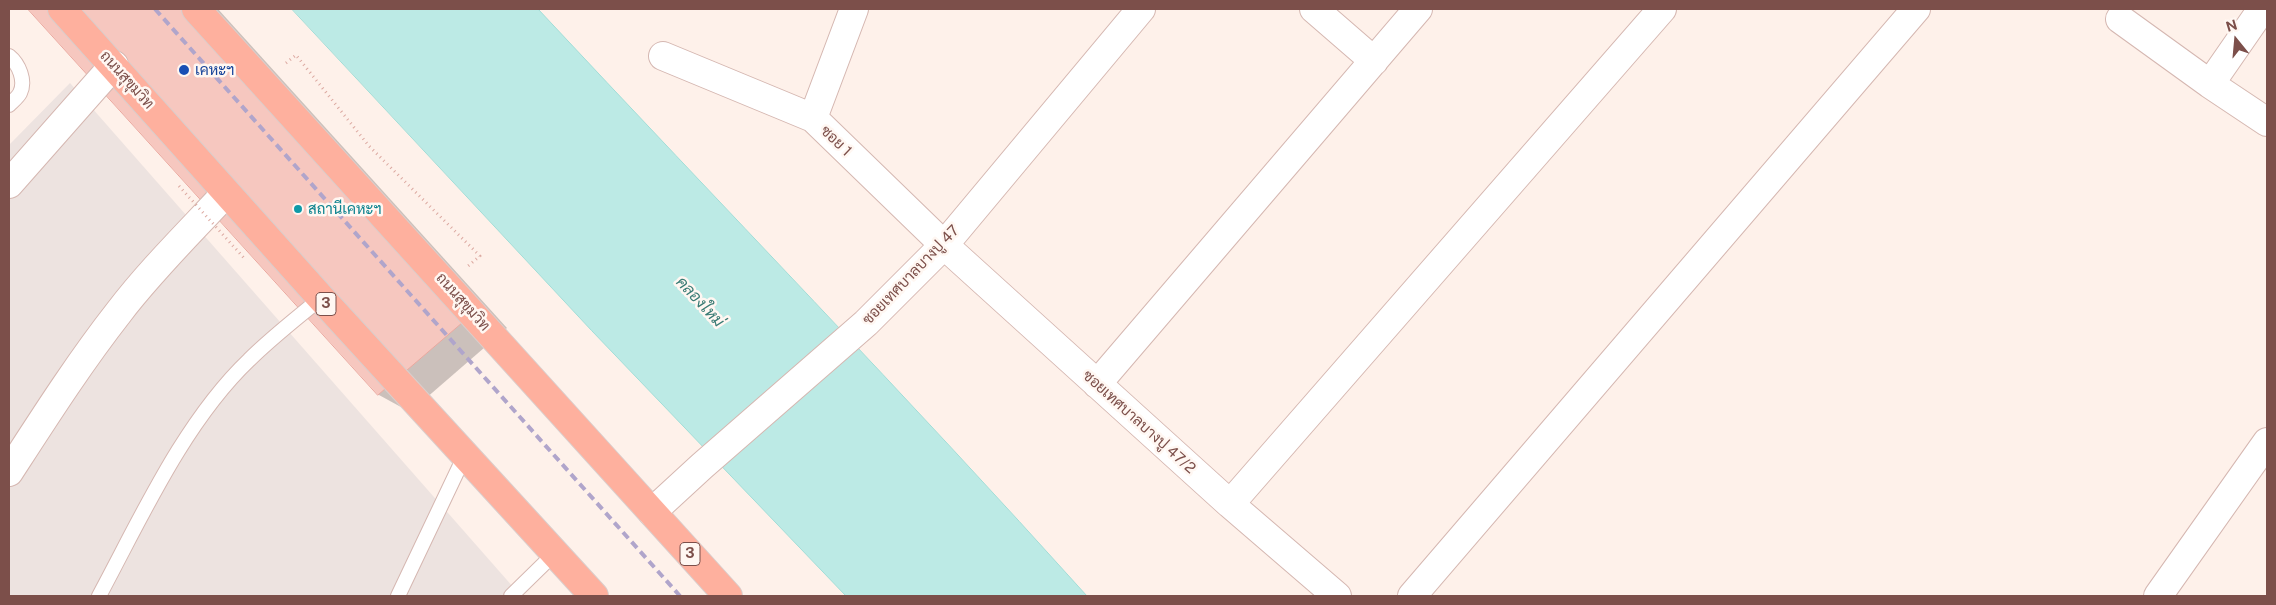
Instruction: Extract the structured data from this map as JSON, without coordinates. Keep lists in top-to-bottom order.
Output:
{
  "streets": {
    "highway": ["ถนนสุขุมวิท", "3"],
    "street": ["ซอย 1", "ซอยเทศบาลบางปู 47", "ซอยเทศบาลบางปู 47/2"]
  },
  "crossings": [
    ["ถนนสุขุมวิท", "ซอยเทศบาลบางปู 47"],
    ["ซอย 1", "ซอยเทศบาลบางปู 47"],
    ["ซอย 1", "ซอยเทศบาลบางปู 47/2"],
    ["ซอยเทศบาลบางปู 47", "ซอยเทศบาลบางปู 47/2"]
  ],
  "water": ["คลองใหม่"],
  "places": ["เคหะฯ", "สถานีเคหะฯ"],
  "north": "top"
}
